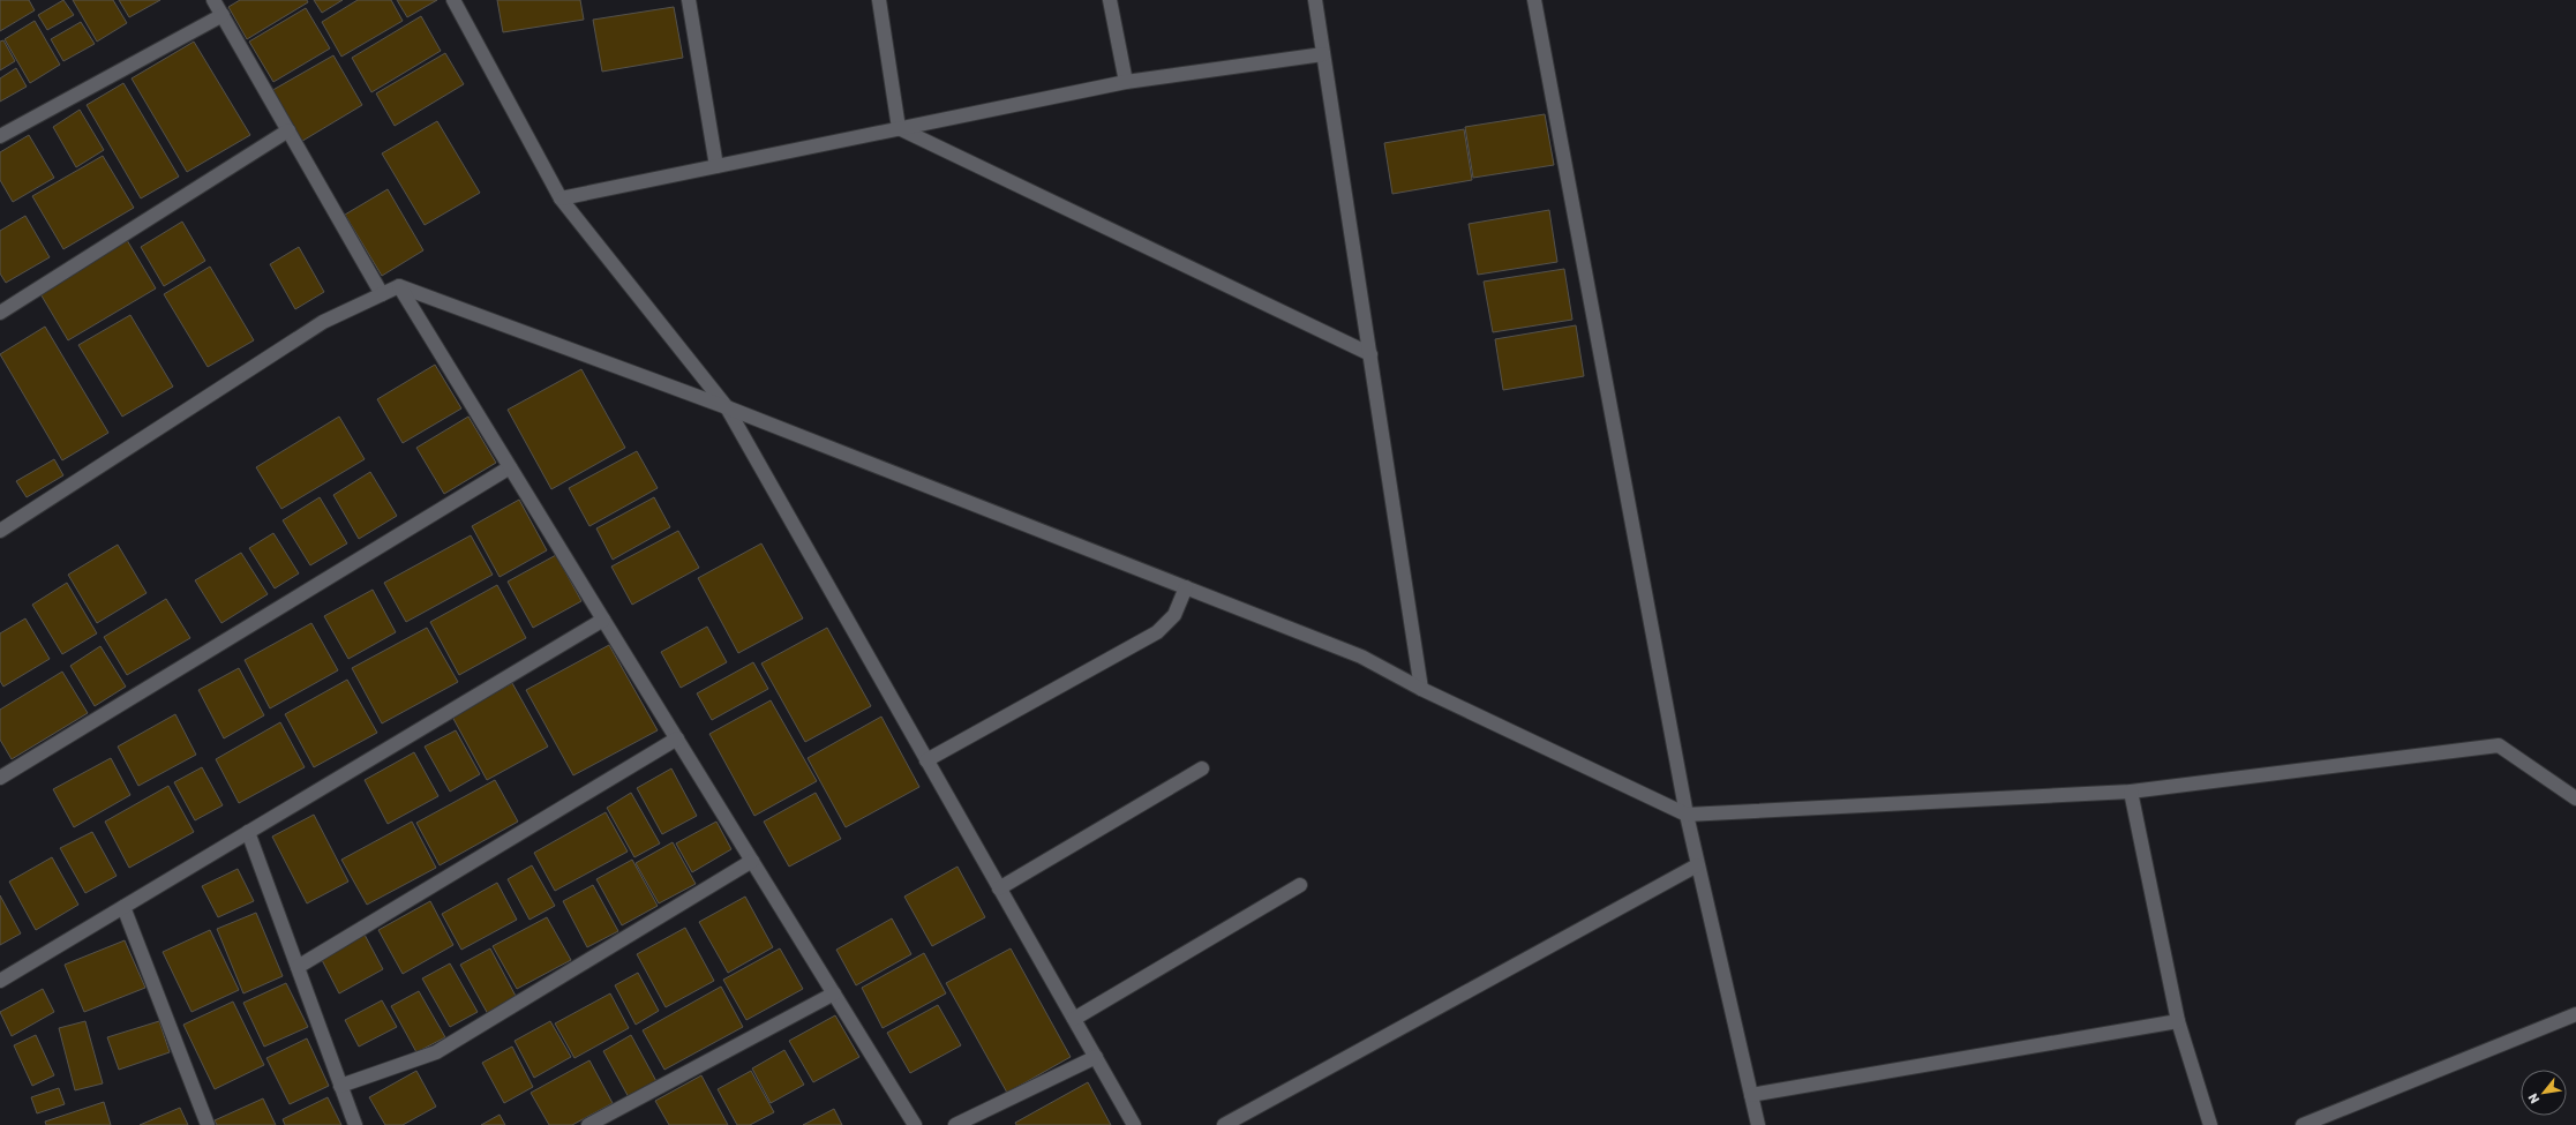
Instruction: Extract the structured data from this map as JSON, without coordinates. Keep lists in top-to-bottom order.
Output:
{
  "north": "bottom left"
}
